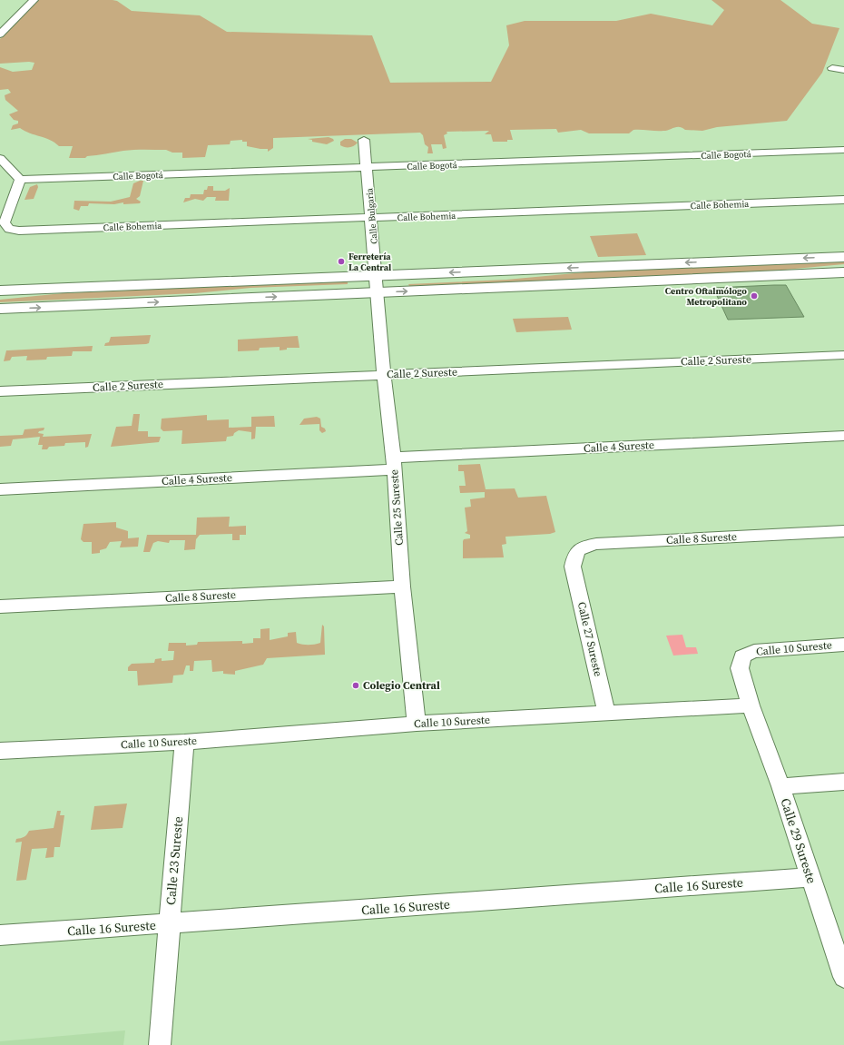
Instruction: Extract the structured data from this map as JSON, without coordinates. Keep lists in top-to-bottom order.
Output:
{
  "streets": {
    "street": [
      "Calle Bogotá",
      "Calle Bohemia",
      "Calle Bulgaria",
      "Calle 2 Sureste",
      "Calle 4 Sureste",
      "Calle 25 Sureste",
      "Calle 8 Sureste",
      "Calle 27 Sureste",
      "Calle 10 Sureste",
      "Calle 29 Sureste",
      "Calle 23 Sureste",
      "Calle 16 Sureste"
    ]
  },
  "crossings": [
    ["Calle Bogotá", "Calle Bohemia"],
    ["Calle Bogotá", "Calle Bulgaria"],
    ["Calle Bohemia", "Calle Bulgaria"],
    ["Calle Bulgaria", "Calle 25 Sureste"],
    ["Calle 2 Sureste", "Calle 25 Sureste"],
    ["Calle 4 Sureste", "Calle 25 Sureste"],
    ["Calle 25 Sureste", "Calle 8 Sureste"],
    ["Calle 25 Sureste", "Calle 10 Sureste"],
    ["Calle 8 Sureste", "Calle 27 Sureste"],
    ["Calle 27 Sureste", "Calle 10 Sureste"],
    ["Calle 10 Sureste", "Calle 29 Sureste"],
    ["Calle 10 Sureste", "Calle 23 Sureste"],
    ["Calle 29 Sureste", "Calle 16 Sureste"],
    ["Calle 23 Sureste", "Calle 16 Sureste"]
  ],
  "places": ["Ferretería La Central", "Centro Oftalmólogo Metropolitano", "Colegio Central"]
}
